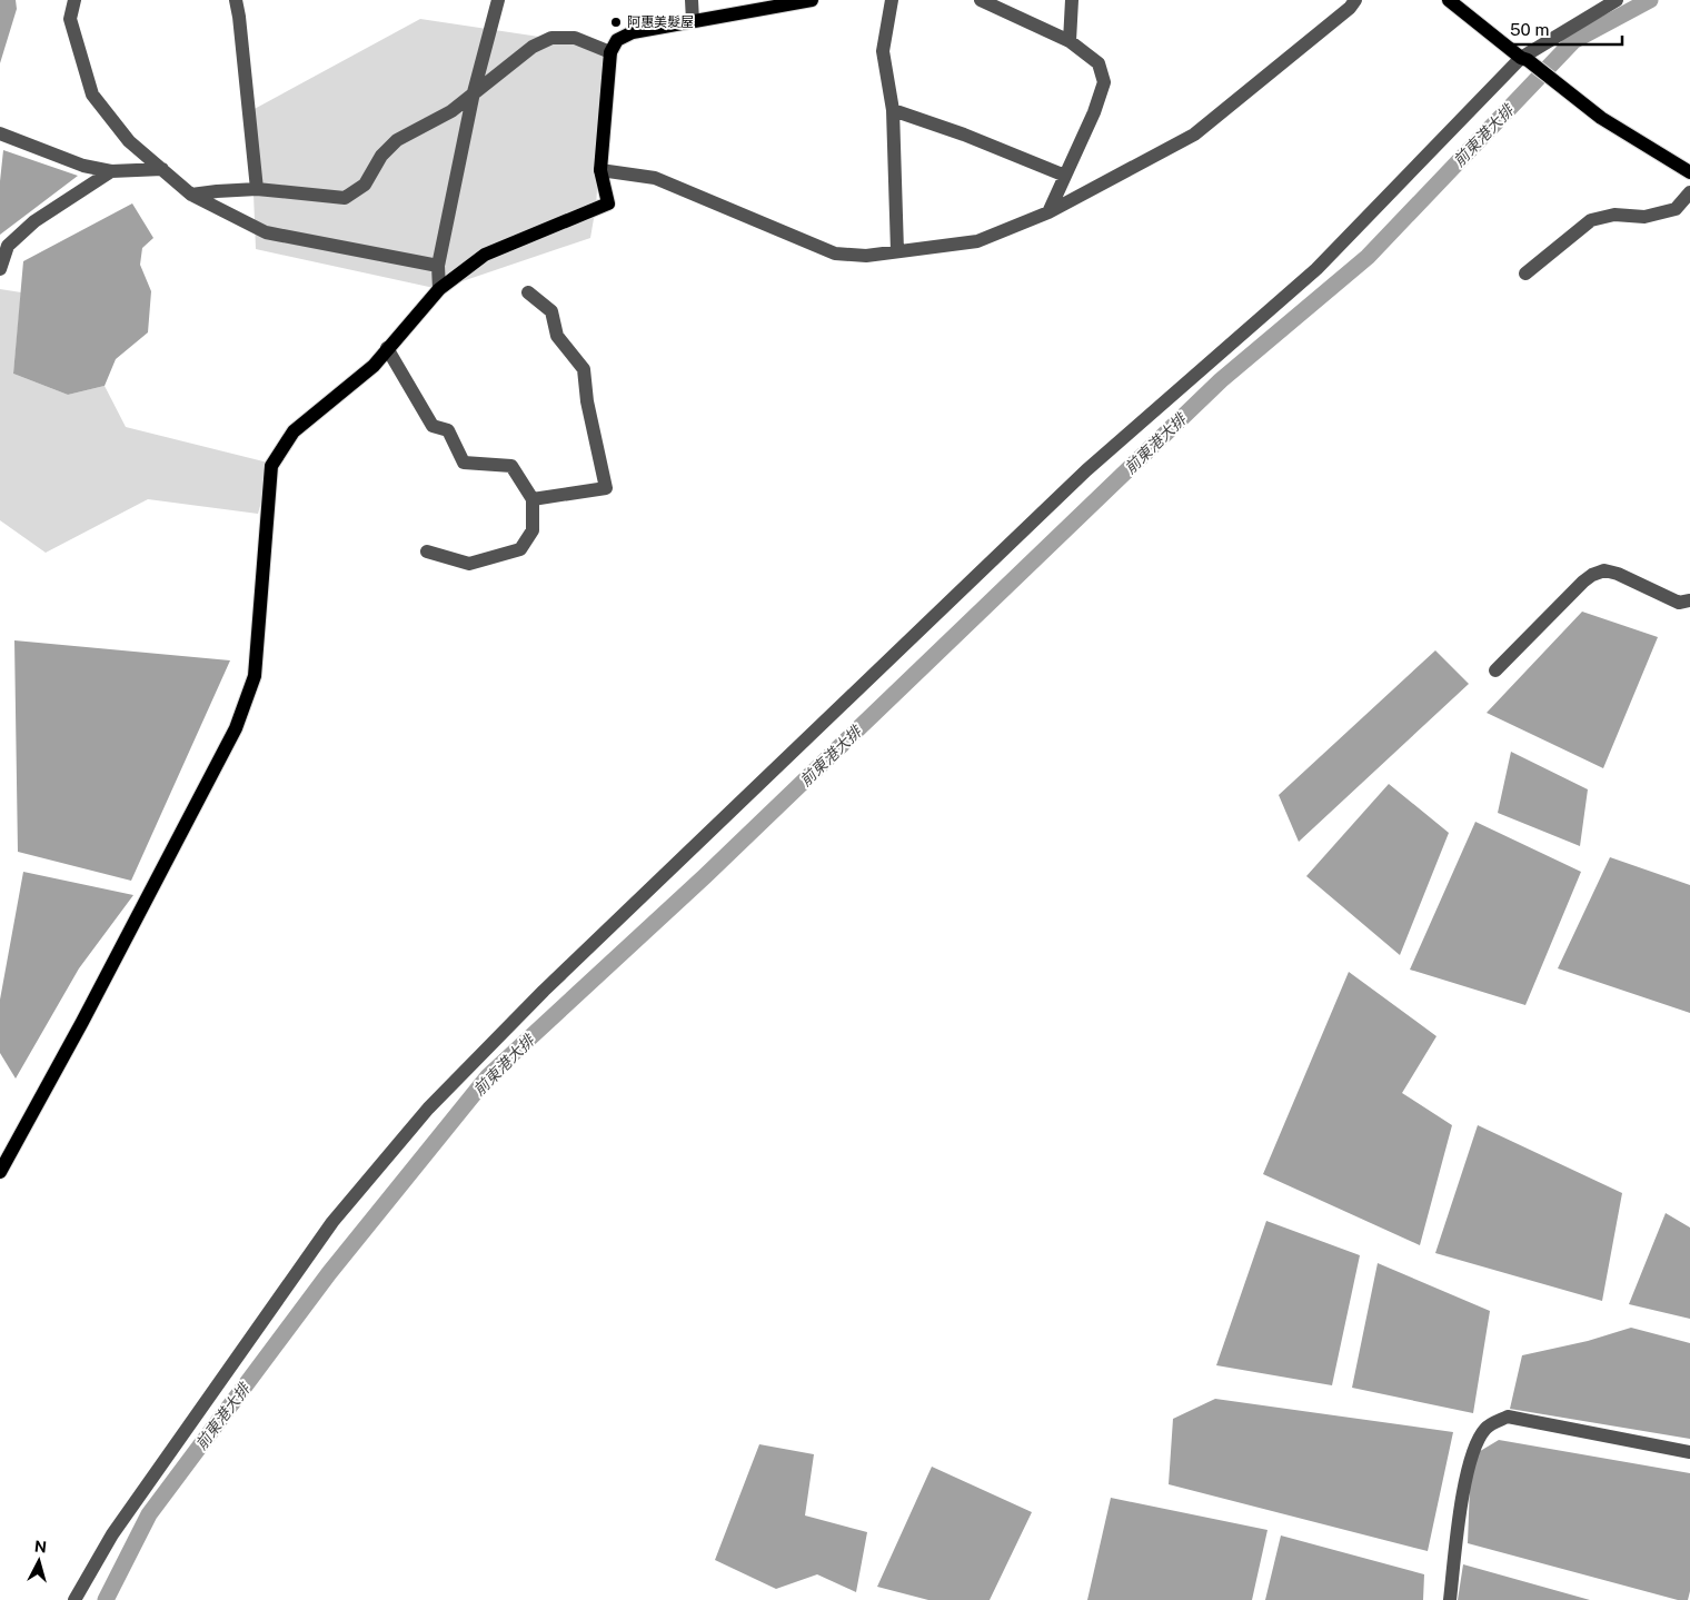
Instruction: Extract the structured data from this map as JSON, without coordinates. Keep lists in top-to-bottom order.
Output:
{
  "water": ["前東港大排"],
  "places": ["阿惠美髮屋"],
  "scale_bar": "50 m",
  "north": "top"
}
